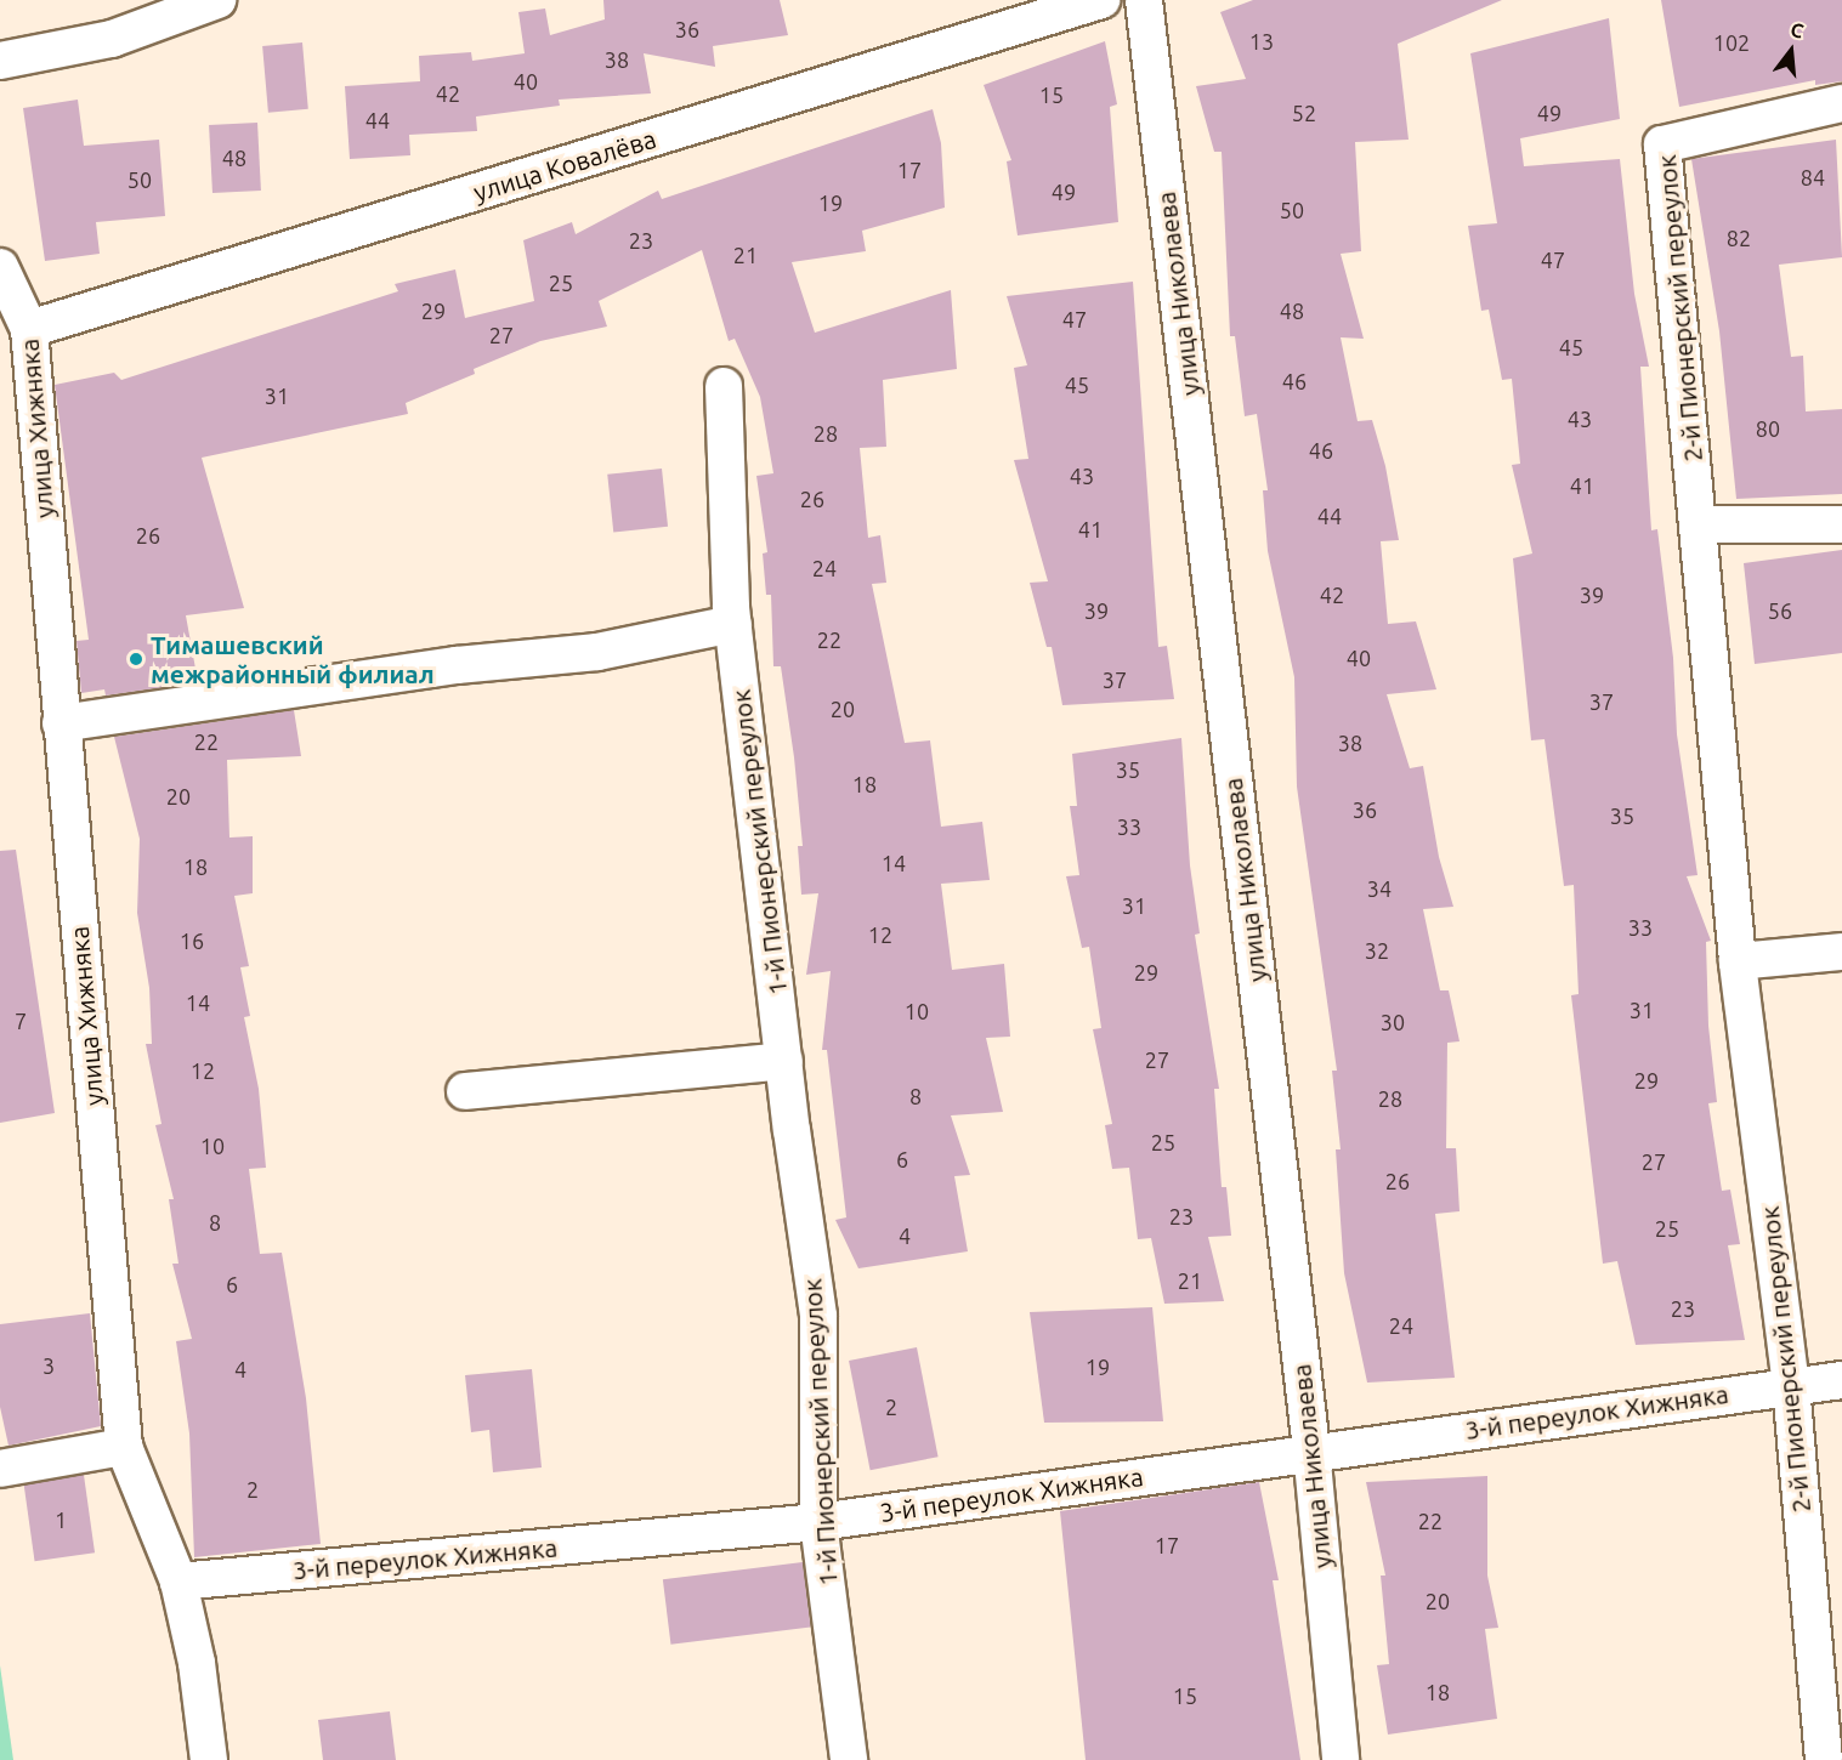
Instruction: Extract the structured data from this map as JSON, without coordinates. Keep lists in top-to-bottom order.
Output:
{
  "streets": {
    "street": [
      "улица Ковалёва",
      "улица Николаева",
      "2-й Пионерский переулок",
      "улица Хижняка",
      "1-й Пионерский переулок",
      "3-й переулок Хижняка"
    ]
  },
  "crossings": [
    ["улица Ковалёва", "улица Хижняка"],
    ["улица Николаева", "3-й переулок Хижняка"],
    ["2-й Пионерский переулок", "3-й переулок Хижняка"],
    ["улица Хижняка", "3-й переулок Хижняка"],
    ["1-й Пионерский переулок", "3-й переулок Хижняка"]
  ],
  "places": ["Тимашевский межрайонный филиал"],
  "house_numbers": [
    "36",
    "13",
    "102",
    "38",
    "40",
    "42",
    "15",
    "52",
    "49",
    "44",
    "48",
    "17",
    "84",
    "50",
    "49",
    "19",
    "50",
    "82",
    "23",
    "21",
    "47",
    "25",
    "29",
    "48",
    "47",
    "27",
    "45",
    "46",
    "45",
    "31",
    "43",
    "80",
    "28",
    "46",
    "43",
    "41",
    "26",
    "44",
    "41",
    "26",
    "24",
    "42",
    "39",
    "39",
    "56",
    "22",
    "40",
    "37",
    "37",
    "20",
    "22",
    "38",
    "35",
    "18",
    "20",
    "36",
    "35",
    "33",
    "14",
    "18",
    "34",
    "31",
    "33",
    "12",
    "16",
    "32",
    "29",
    "14",
    "31",
    "10",
    "7",
    "30",
    "27",
    "12",
    "29",
    "8",
    "28",
    "25",
    "10",
    "6",
    "27",
    "26",
    "23",
    "8",
    "25",
    "4",
    "21",
    "6",
    "23",
    "24",
    "3",
    "19",
    "4",
    "2",
    "2",
    "1",
    "22",
    "17",
    "20",
    "18",
    "15"
  ],
  "north": "top"
}
